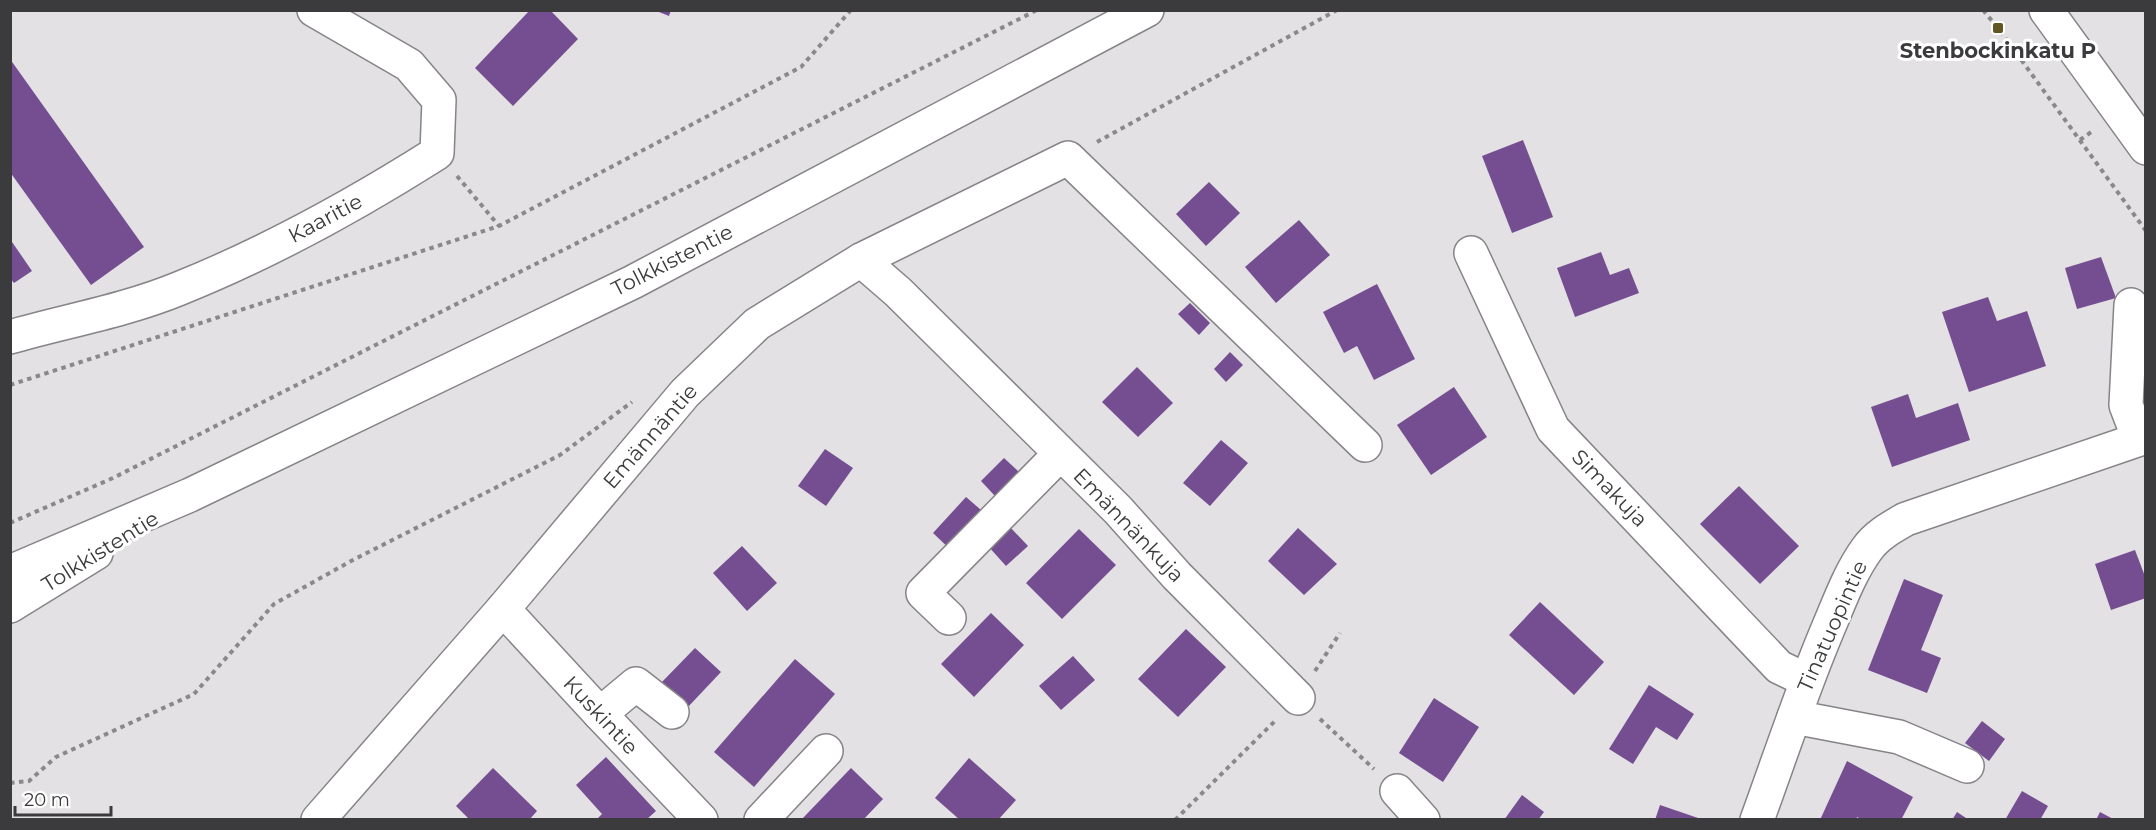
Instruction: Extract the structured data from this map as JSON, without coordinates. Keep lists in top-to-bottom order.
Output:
{
  "streets": {
    "street": [
      "Kaaritie",
      "Tolkkistentie",
      "Emännäntie",
      "Simakuja",
      "Emännänkuja",
      "Tinatuopintie",
      "Kuskintie"
    ]
  },
  "crossings": [
    ["Emännäntie", "Emännänkuja"],
    ["Emännäntie", "Kuskintie"],
    ["Simakuja", "Tinatuopintie"]
  ],
  "places": {
    "transit": ["Stenbockinkatu P"]
  },
  "scale_bar": "20 m"
}
